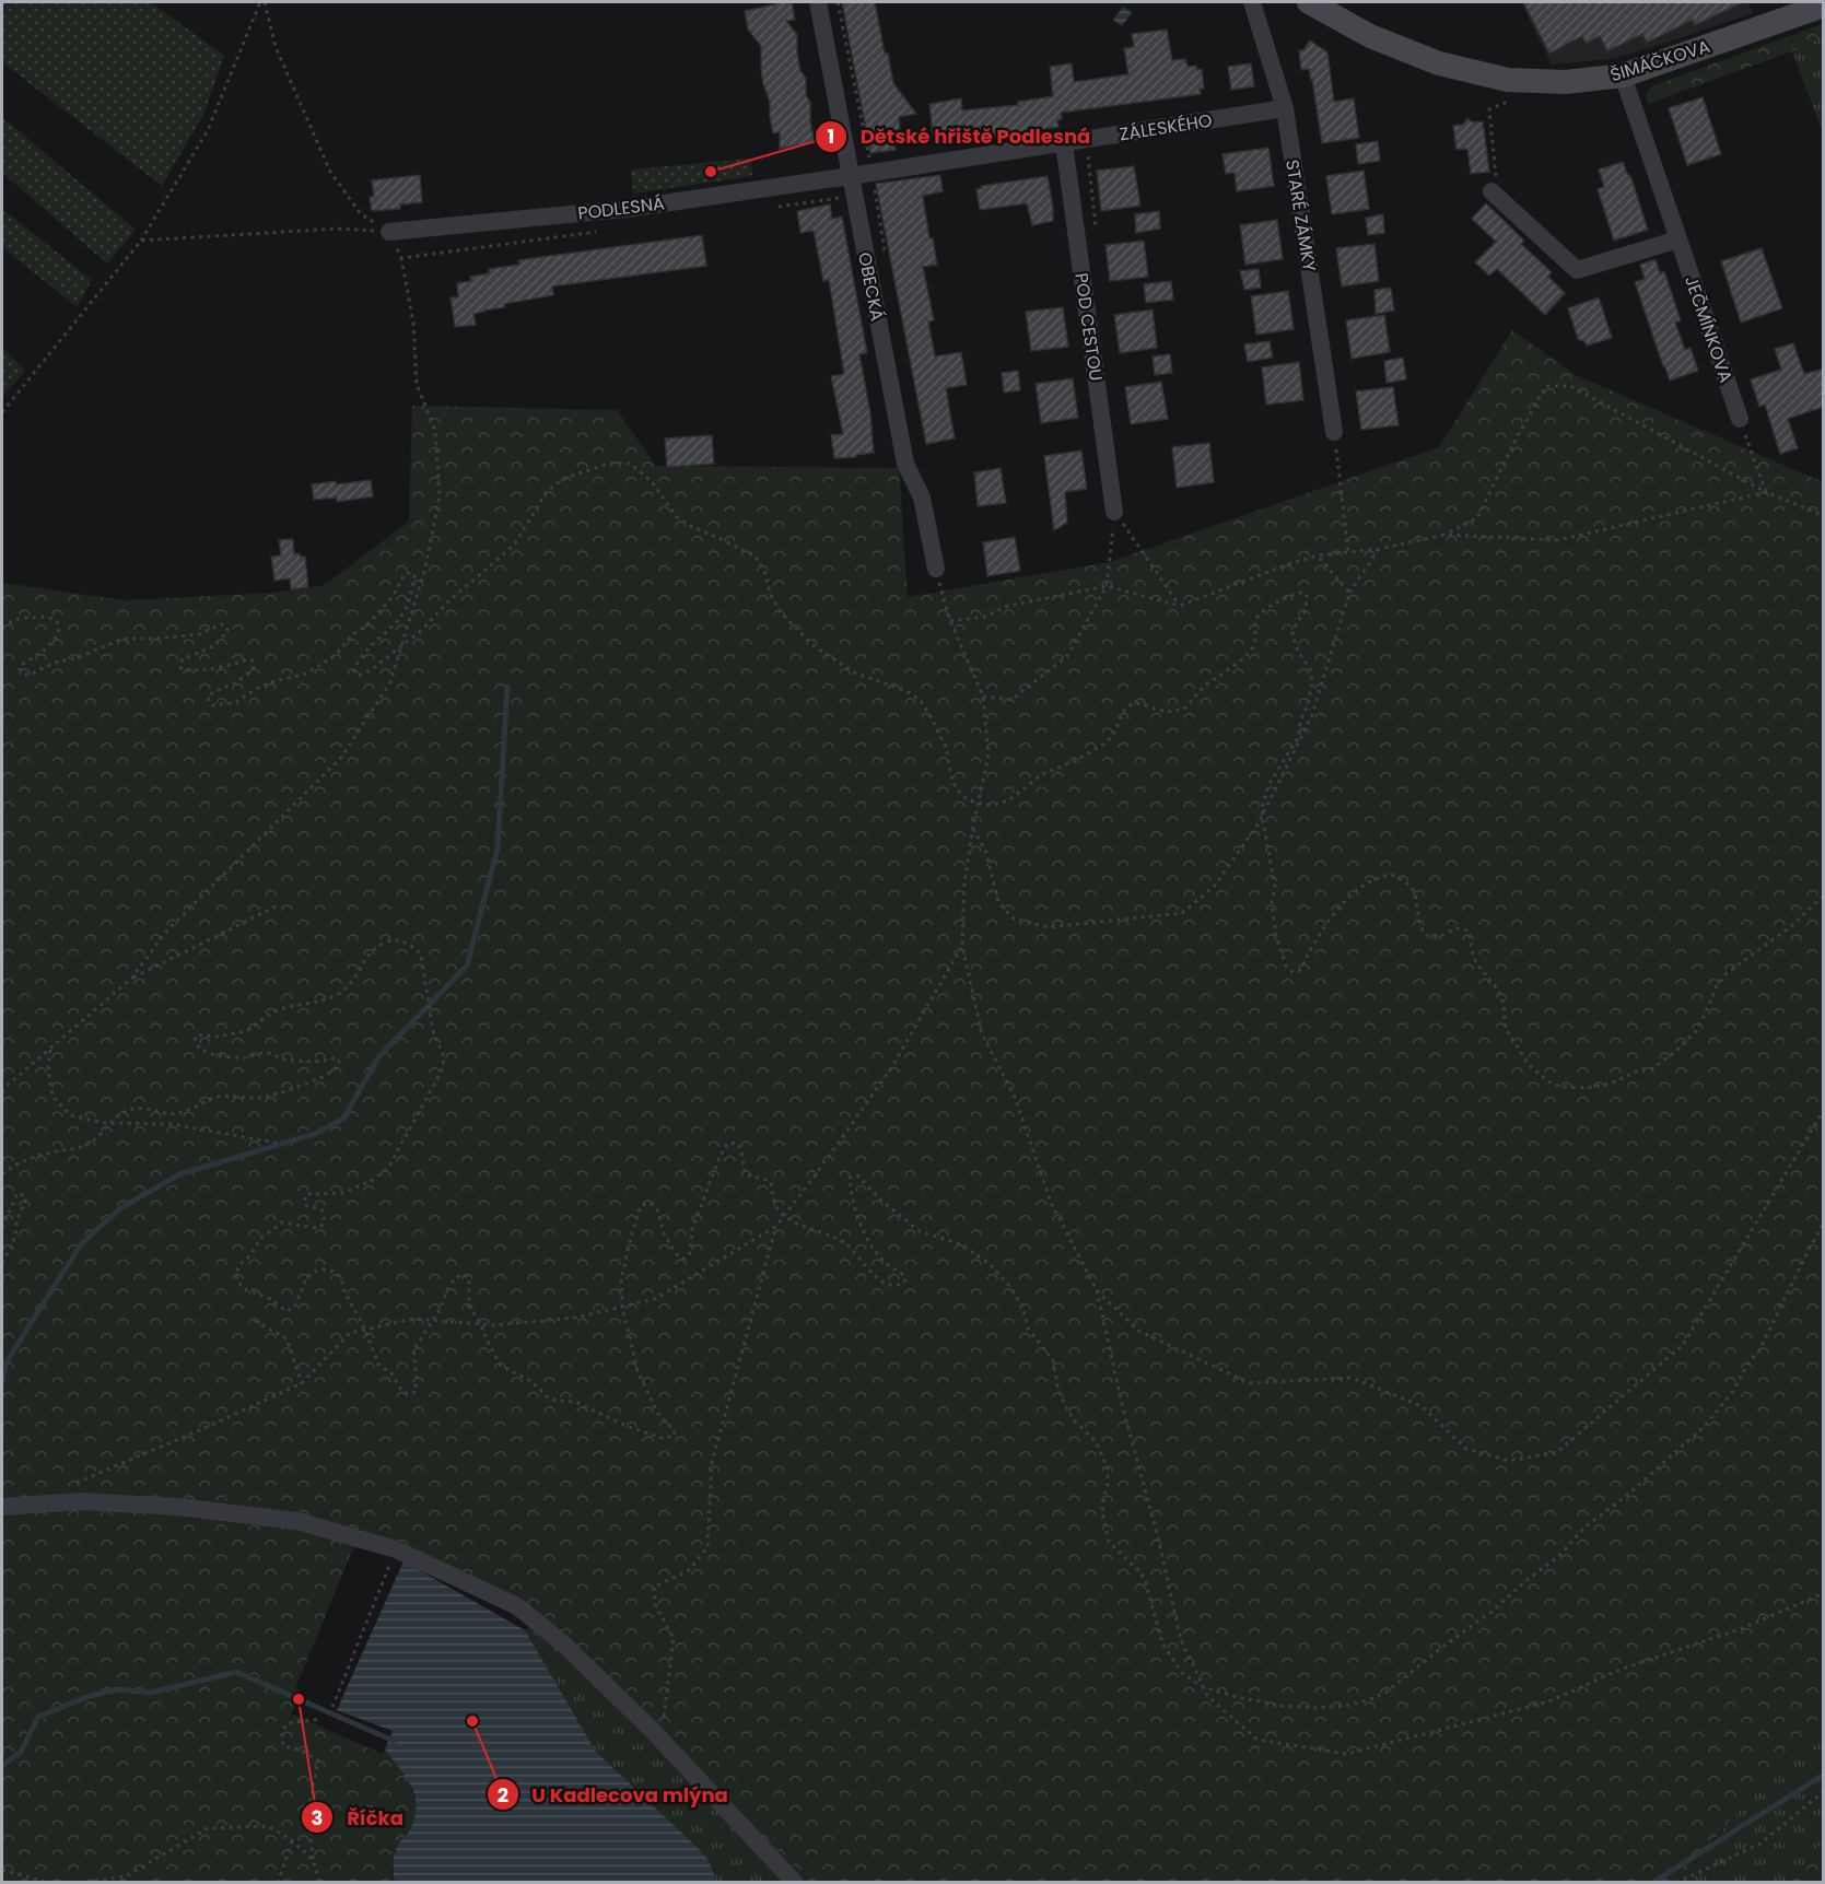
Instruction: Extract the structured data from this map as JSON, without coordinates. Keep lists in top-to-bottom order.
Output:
{
  "streets": {
    "street": [
      "ŠIMÁČKOVA",
      "ZÁLESKÉHO",
      "PODLESNÁ",
      "STARÉ ZÁMKY",
      "OBECKÁ",
      "POD CESTOU",
      "JEČMÍNKOVA"
    ]
  },
  "crossings": [
    ["ŠIMÁČKOVA", "JEČMÍNKOVA"],
    ["ZÁLESKÉHO", "PODLESNÁ"],
    ["ZÁLESKÉHO", "STARÉ ZÁMKY"],
    ["ZÁLESKÉHO", "OBECKÁ"],
    ["ZÁLESKÉHO", "POD CESTOU"],
    ["PODLESNÁ", "OBECKÁ"]
  ],
  "places": ["Dětské hřiště Podlesná", "Říčka", "U Kadlecova mlýna"]
}
